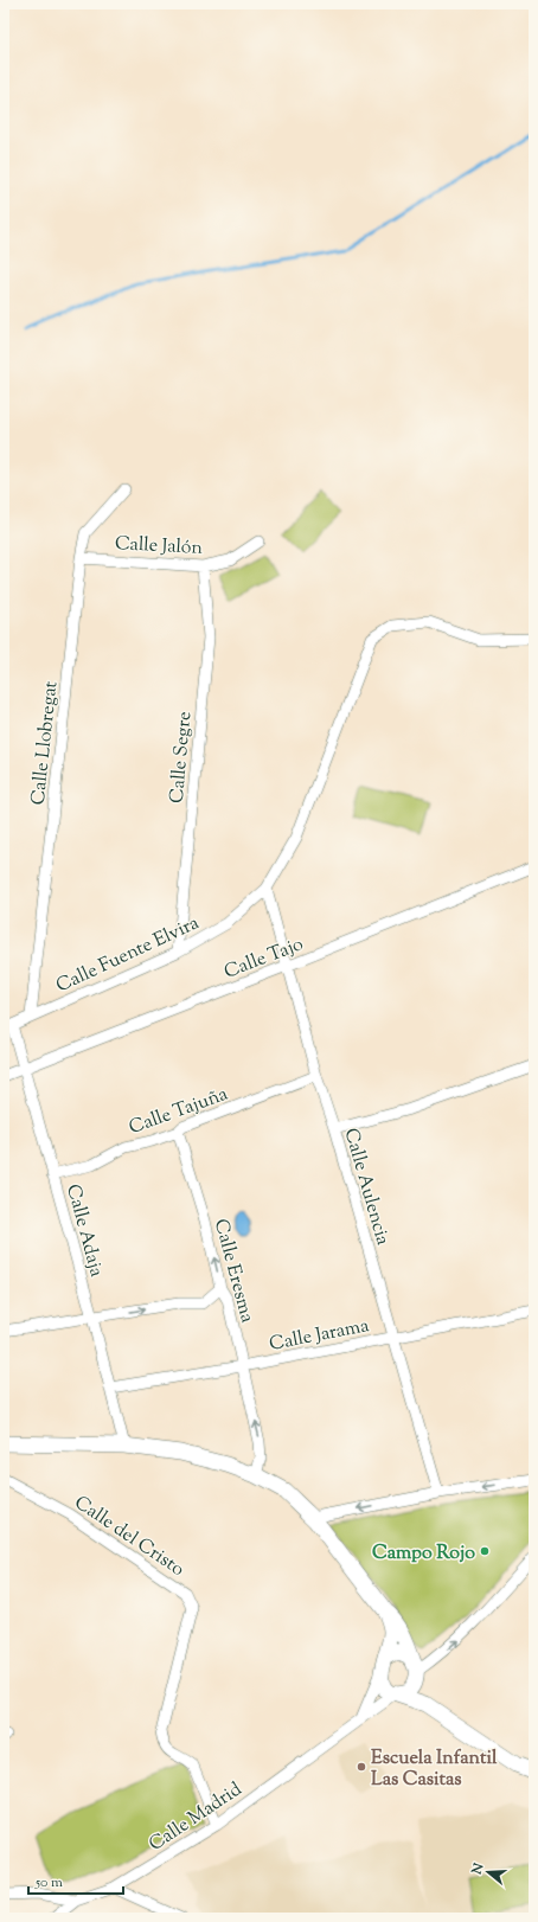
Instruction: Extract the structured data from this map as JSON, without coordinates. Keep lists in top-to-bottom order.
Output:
{
  "streets": {
    "street": [
      "Calle Jalón",
      "Calle Llobregat",
      "Calle Segre",
      "Calle Fuente Elvira",
      "Calle Tajo",
      "Calle Tajuña",
      "Calle Aulencia",
      "Calle Adaja",
      "Calle Eresma",
      "Calle Jarama",
      "Calle del Cristo",
      "Calle Madrid"
    ]
  },
  "crossings": [
    ["Calle Jalón", "Calle Llobregat"],
    ["Calle Jalón", "Calle Segre"],
    ["Calle Llobregat", "Calle Fuente Elvira"],
    ["Calle Segre", "Calle Fuente Elvira"],
    ["Calle Fuente Elvira", "Calle Aulencia"],
    ["Calle Fuente Elvira", "Calle Adaja"],
    ["Calle Tajo", "Calle Aulencia"],
    ["Calle Tajo", "Calle Adaja"],
    ["Calle Tajuña", "Calle Aulencia"],
    ["Calle Tajuña", "Calle Adaja"],
    ["Calle Tajuña", "Calle Eresma"],
    ["Calle Aulencia", "Calle Jarama"],
    ["Calle Adaja", "Calle Jarama"],
    ["Calle Eresma", "Calle Jarama"],
    ["Calle del Cristo", "Calle Madrid"]
  ],
  "one_way": ["Calle Eresma"],
  "places": ["Campo Rojo", "Escuela Infantil Las Casitas"],
  "scale_bar": "50 m",
  "north": "left"
}
